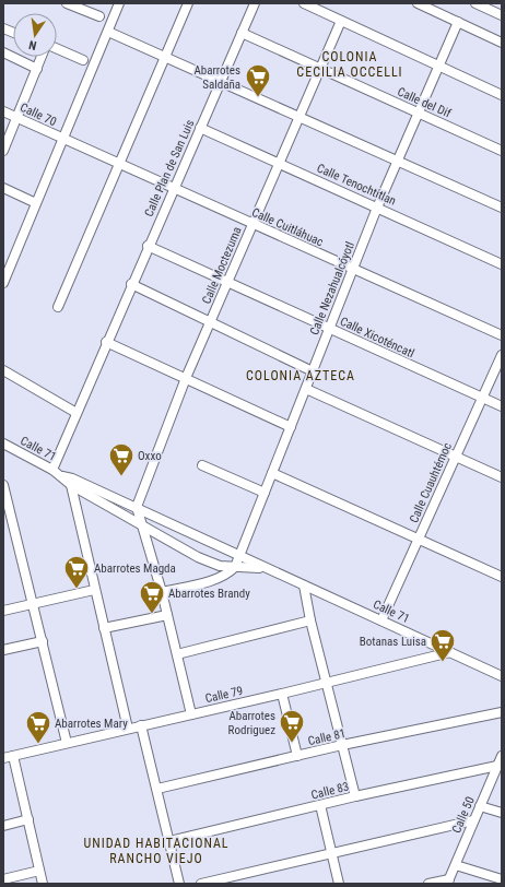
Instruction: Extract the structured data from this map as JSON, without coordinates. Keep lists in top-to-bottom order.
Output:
{
  "streets": {
    "street": [
      "Calle del Dif",
      "Calle 70",
      "Calle Plan de San Luis",
      "Calle Tenochtitlan",
      "Calle Cuitláhuac",
      "Calle Moctezuma",
      "Calle Nezahualcóyotl",
      "Calle Xicoténcatl",
      "Calle 71",
      "Calle Cuauhtémoc",
      "Calle 79",
      "Calle 81",
      "Calle 83",
      "Calle 50"
    ]
  },
  "crossings": [
    ["Calle del Dif", "Calle Plan de San Luis"],
    ["Calle del Dif", "Calle Moctezuma"],
    ["Calle del Dif", "Calle Nezahualcóyotl"],
    ["Calle 70", "Calle Cuitláhuac"],
    ["Calle Plan de San Luis", "Calle Tenochtitlan"],
    ["Calle Plan de San Luis", "Calle Cuitláhuac"],
    ["Calle Plan de San Luis", "Calle Xicoténcatl"],
    ["Calle Plan de San Luis", "Calle 71"],
    ["Calle Tenochtitlan", "Calle Moctezuma"],
    ["Calle Tenochtitlan", "Calle Nezahualcóyotl"],
    ["Calle Cuitláhuac", "Calle Moctezuma"],
    ["Calle Cuitláhuac", "Calle Nezahualcóyotl"],
    ["Calle Moctezuma", "Calle Xicoténcatl"],
    ["Calle Moctezuma", "Calle 71"],
    ["Calle Nezahualcóyotl", "Calle Xicoténcatl"],
    ["Calle Nezahualcóyotl", "Calle 71"],
    ["Calle Xicoténcatl", "Calle Cuauhtémoc"],
    ["Calle 71", "Calle Cuauhtémoc"],
    ["Calle 71", "Calle 79"],
    ["Calle 83", "Calle 50"]
  ],
  "districts": ["COLONIA CECILIA OCCELLI", "COLONIA AZTECA", "UNIDAD HABITACIONAL RANCHO VIEJO"],
  "places": {
    "supermarket": [
      "Abarrotes Saldaña",
      "Oxxo",
      "Abarrotes Magda",
      "Abarrotes Brandy",
      "Botanas Luisa",
      "Abarrotes Rodriguez",
      "Abarrotes Mary"
    ]
  },
  "north": "bottom"
}
